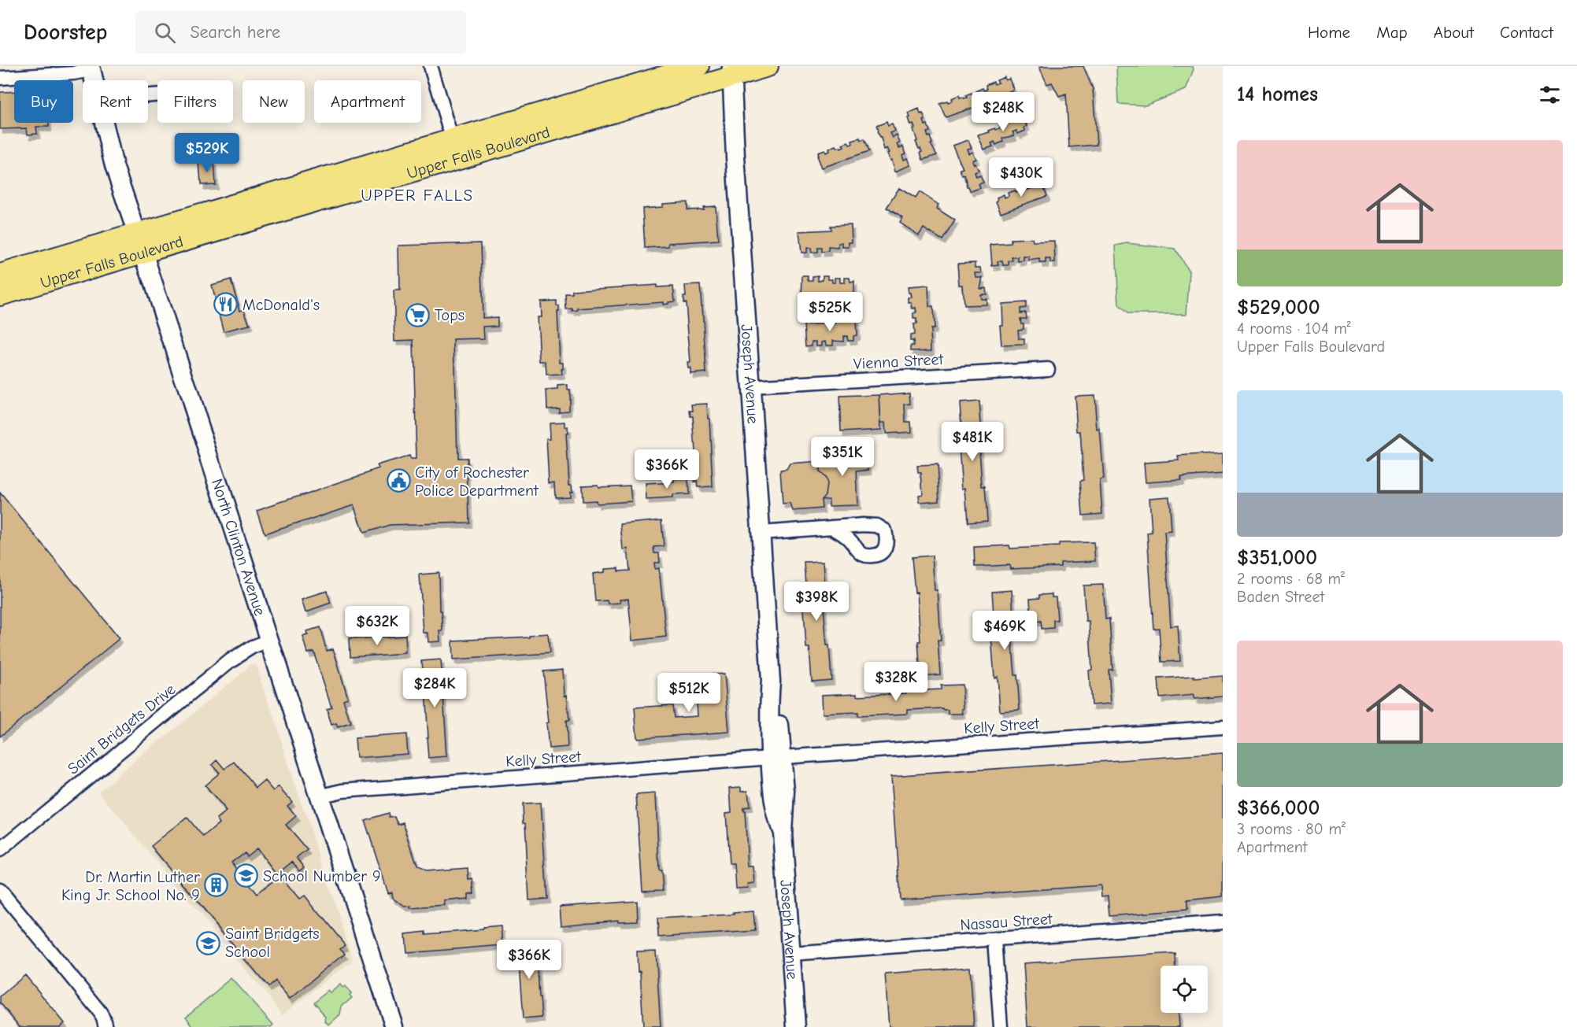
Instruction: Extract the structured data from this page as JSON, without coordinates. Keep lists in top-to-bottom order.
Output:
{
  "streets": {
    "main road": ["Upper Falls Boulevard", "Joseph Avenue", "North Clinton Avenue"],
    "street": [
      "Vienna Street",
      "Kelly Street",
      "Saint Bridgets Drive",
      "Nassau Street"
    ]
  },
  "crossings": [
    ["Upper Falls Boulevard", "Joseph Avenue"],
    ["Upper Falls Boulevard", "North Clinton Avenue"],
    ["Vienna Street", "Joseph Avenue"],
    ["Joseph Avenue", "Kelly Street"],
    ["Joseph Avenue", "Nassau Street"],
    ["North Clinton Avenue", "Kelly Street"],
    ["North Clinton Avenue", "Saint Bridgets Drive"]
  ],
  "districts": ["UPPER FALLS"],
  "places": {
    "restaurant": ["McDonald's"],
    "supermarket": ["Tops"],
    "public building": ["City of Rochester Police Department"],
    "school or university": ["School Number 9", "Saint Bridgets School"],
    "building": ["Dr. Martin Luther King Jr. School No. 9"]
  },
  "page": {
    "header": "Doorstep",
    "search": "Search here",
    "nav": [
      "Home",
      "Map",
      "About",
      "Contact"
    ],
    "heading": "14 homes",
    "chip": [
      "Buy",
      "Rent",
      "Filters",
      "New",
      "Apartment"
    ],
    "price": [
      "$248K",
      "$529K",
      "$430K",
      "$525K",
      "$481K",
      "$351K",
      "$366K",
      "$398K",
      "$632K",
      "$469K",
      "$328K",
      "$284K",
      "$512K",
      "$366K"
    ],
    "list": [
      {
        "name": "$529,000",
        "note": "4 rooms · 104 m² · Upper Falls Boulevard"
      },
      {
        "name": "$351,000",
        "note": "2 rooms · 68 m² · Baden Street"
      },
      {
        "name": "$366,000",
        "note": "3 rooms · 80 m² · Apartment"
      }
    ]
  }
}
